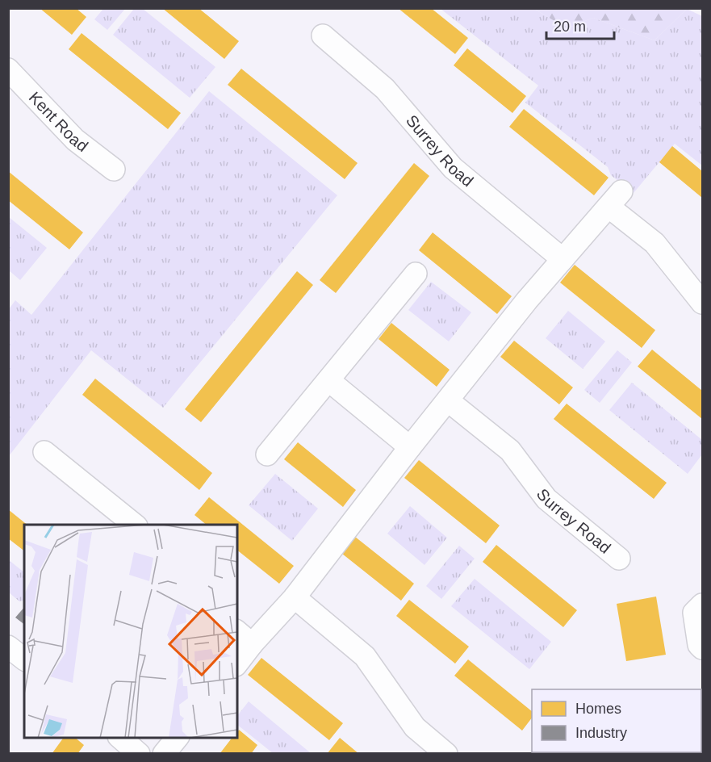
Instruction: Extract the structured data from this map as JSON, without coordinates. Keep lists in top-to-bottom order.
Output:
{
  "streets": {
    "street": ["Kent Road", "Surrey Road"]
  },
  "legend": ["Homes", "Industry"],
  "scale_bar": "20 m"
}
